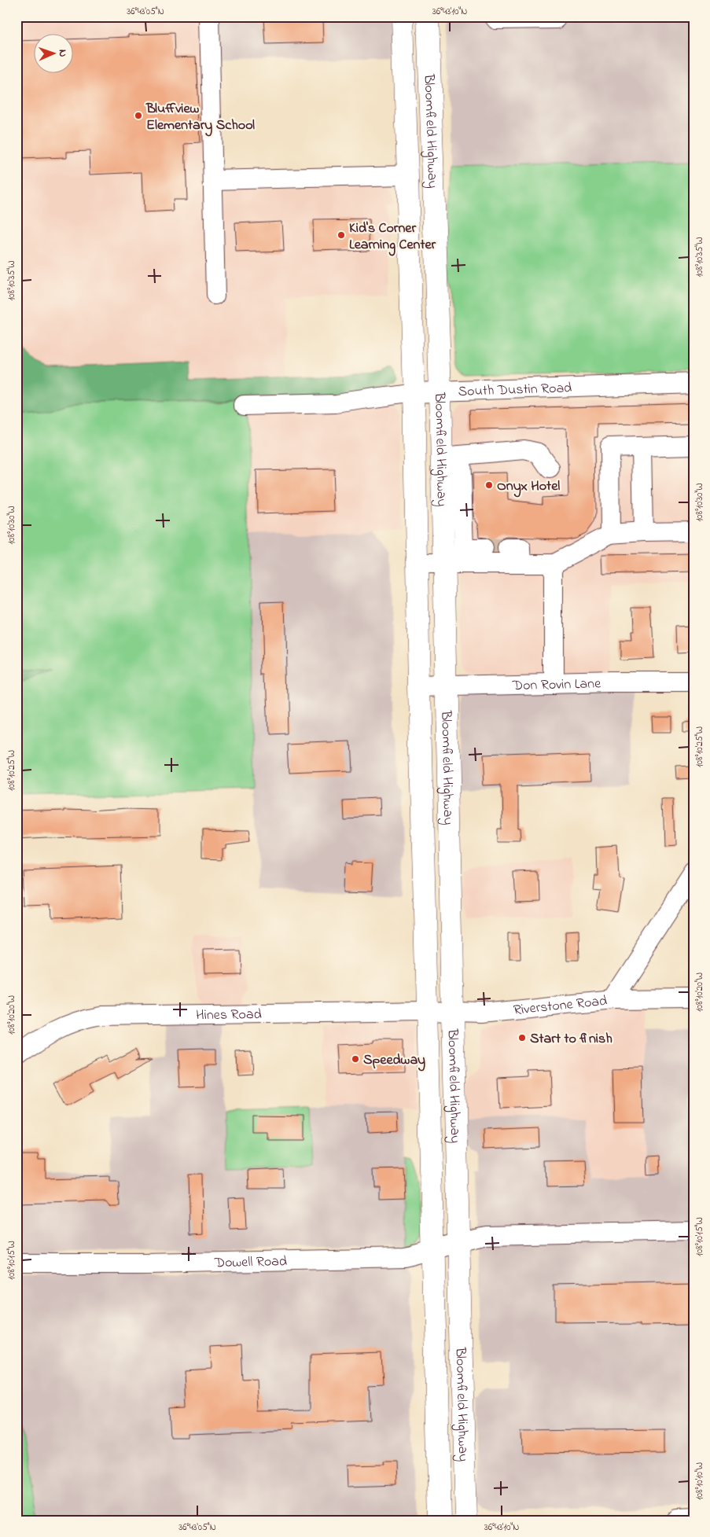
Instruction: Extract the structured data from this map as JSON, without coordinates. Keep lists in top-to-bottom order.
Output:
{
  "streets": {
    "highway": ["Bloomfield Highway"],
    "street": [
      "South Dustin Road",
      "Don Rovin Lane",
      "Riverstone Road",
      "Hines Road",
      "Dowell Road"
    ]
  },
  "crossings": [
    ["Bloomfield Highway", "South Dustin Road"],
    ["Bloomfield Highway", "Don Rovin Lane"],
    ["Bloomfield Highway", "Riverstone Road"],
    ["Bloomfield Highway", "Hines Road"],
    ["Bloomfield Highway", "Dowell Road"],
    ["Riverstone Road", "Hines Road"]
  ],
  "places": [
    "Bluffview Elementary School",
    "Kid's Corner Learning Center",
    "Onyx Hotel",
    "Start to finish",
    "Speedway"
  ],
  "north": "right",
  "coordinates": [
    "36°43'05\"N",
    "36°43'10\"N",
    "108°10'35\"W",
    "108°10'30\"W",
    "108°10'25\"W",
    "108°10'20\"W",
    "108°10'15\"W",
    "108°10'10\"W"
  ]
}
